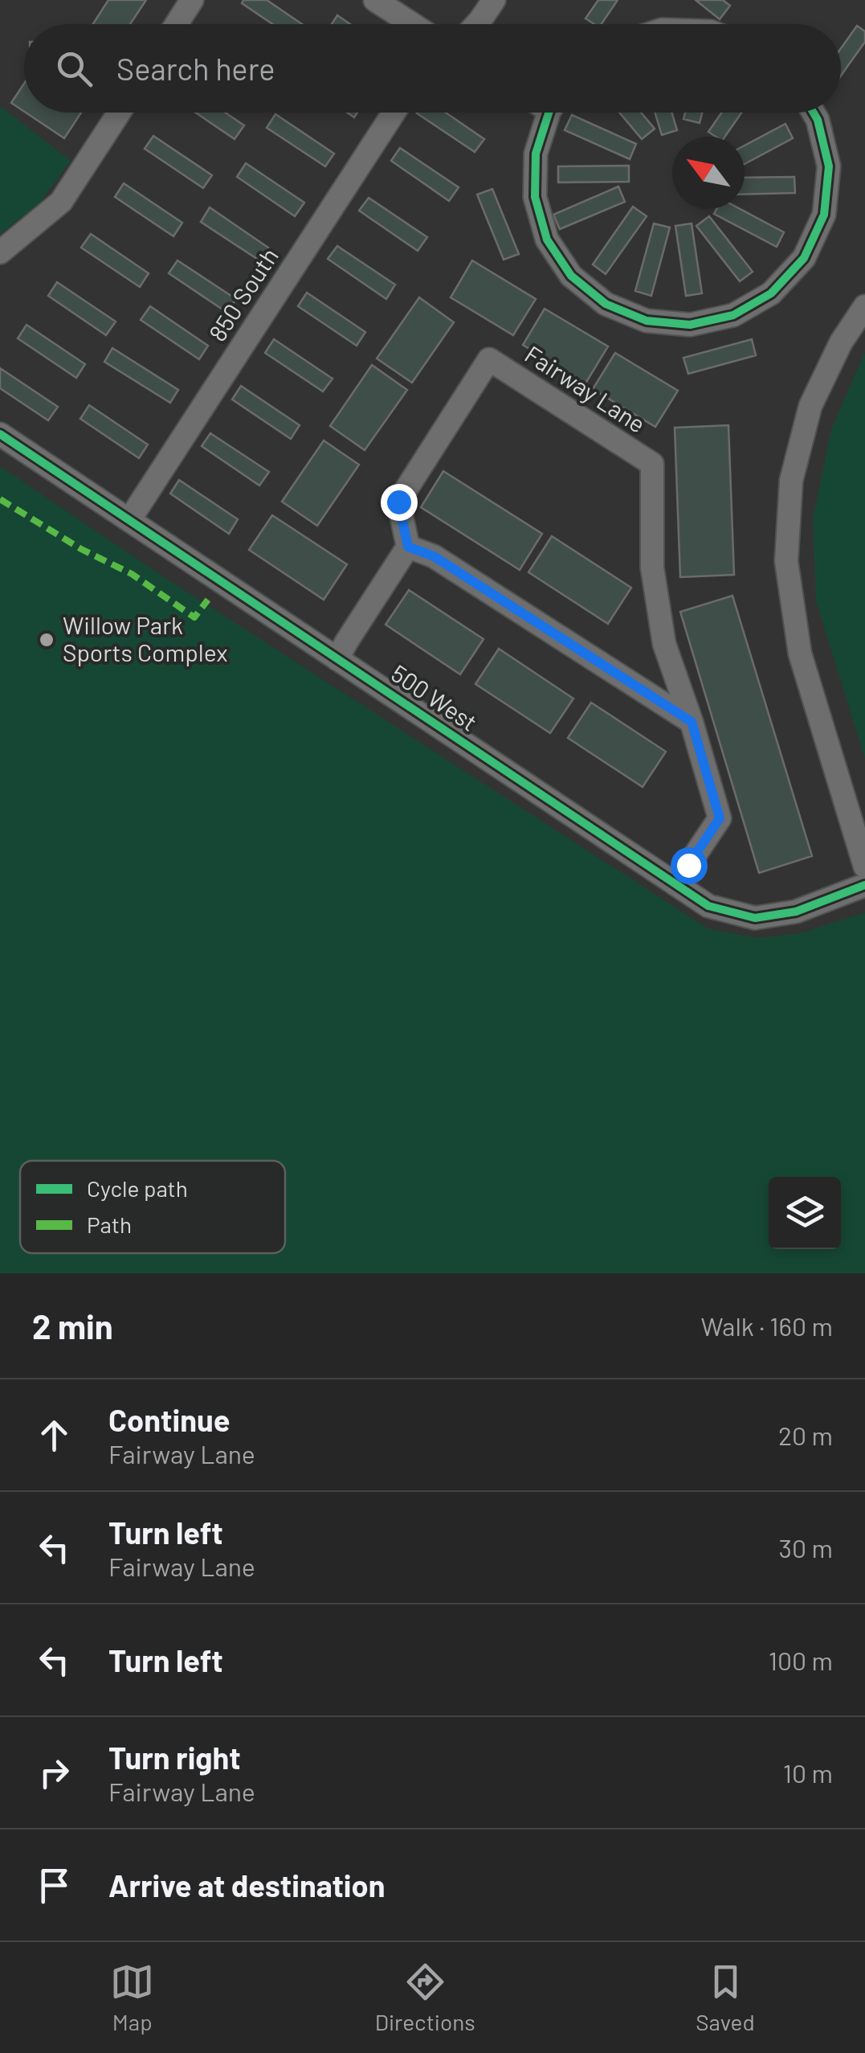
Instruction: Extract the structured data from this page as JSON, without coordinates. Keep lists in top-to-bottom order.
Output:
{
  "streets": {
    "street": ["850 South", "Fairway Lane", "500 West"]
  },
  "crossings": [
    ["850 South", "500 West"],
    ["Fairway Lane", "500 West"]
  ],
  "places": ["Willow Park Sports Complex"],
  "legend": ["Cycle path", "Path"],
  "north": "top left",
  "page": {
    "search": "Search here",
    "heading": ["2 min", "Walk · 160 m"],
    "list": [
      ["Continue", "Fairway Lane", "20 m"],
      ["Turn left", "Fairway Lane", "30 m"],
      ["Turn left", "100 m"],
      ["Turn right", "Fairway Lane", "10 m"],
      "Arrive at destination"
    ],
    "nav": ["Map", "Directions", "Saved"]
  }
}
